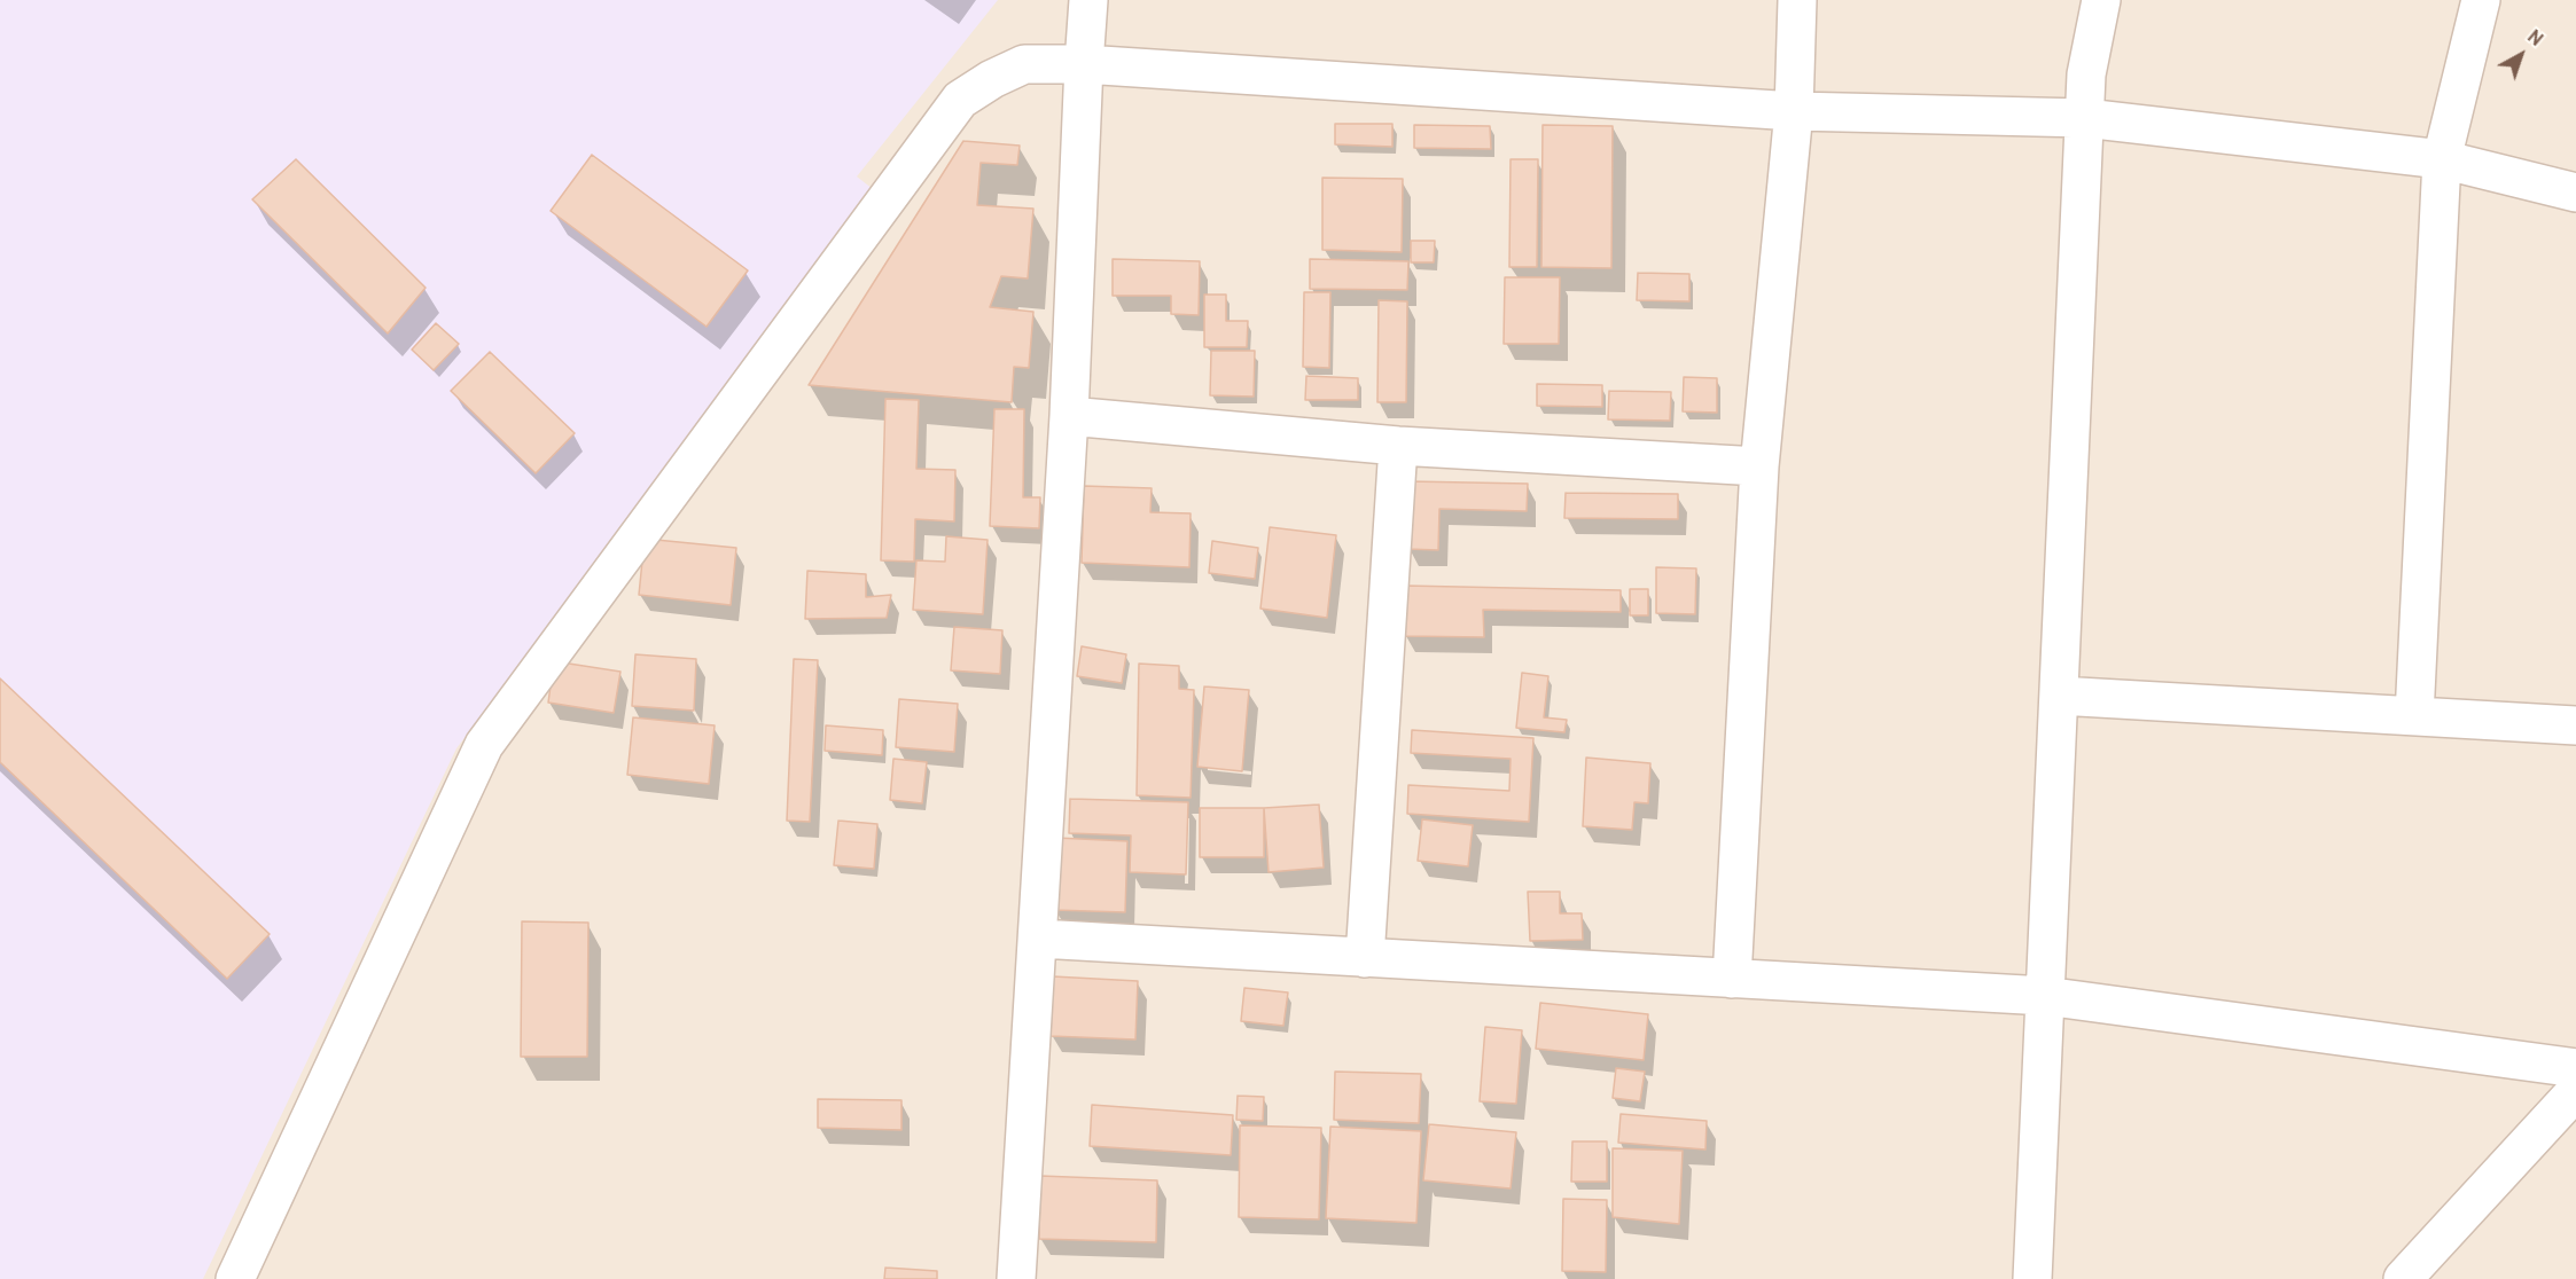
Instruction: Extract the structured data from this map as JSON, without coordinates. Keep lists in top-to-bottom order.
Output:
{
  "north": "top right"
}
